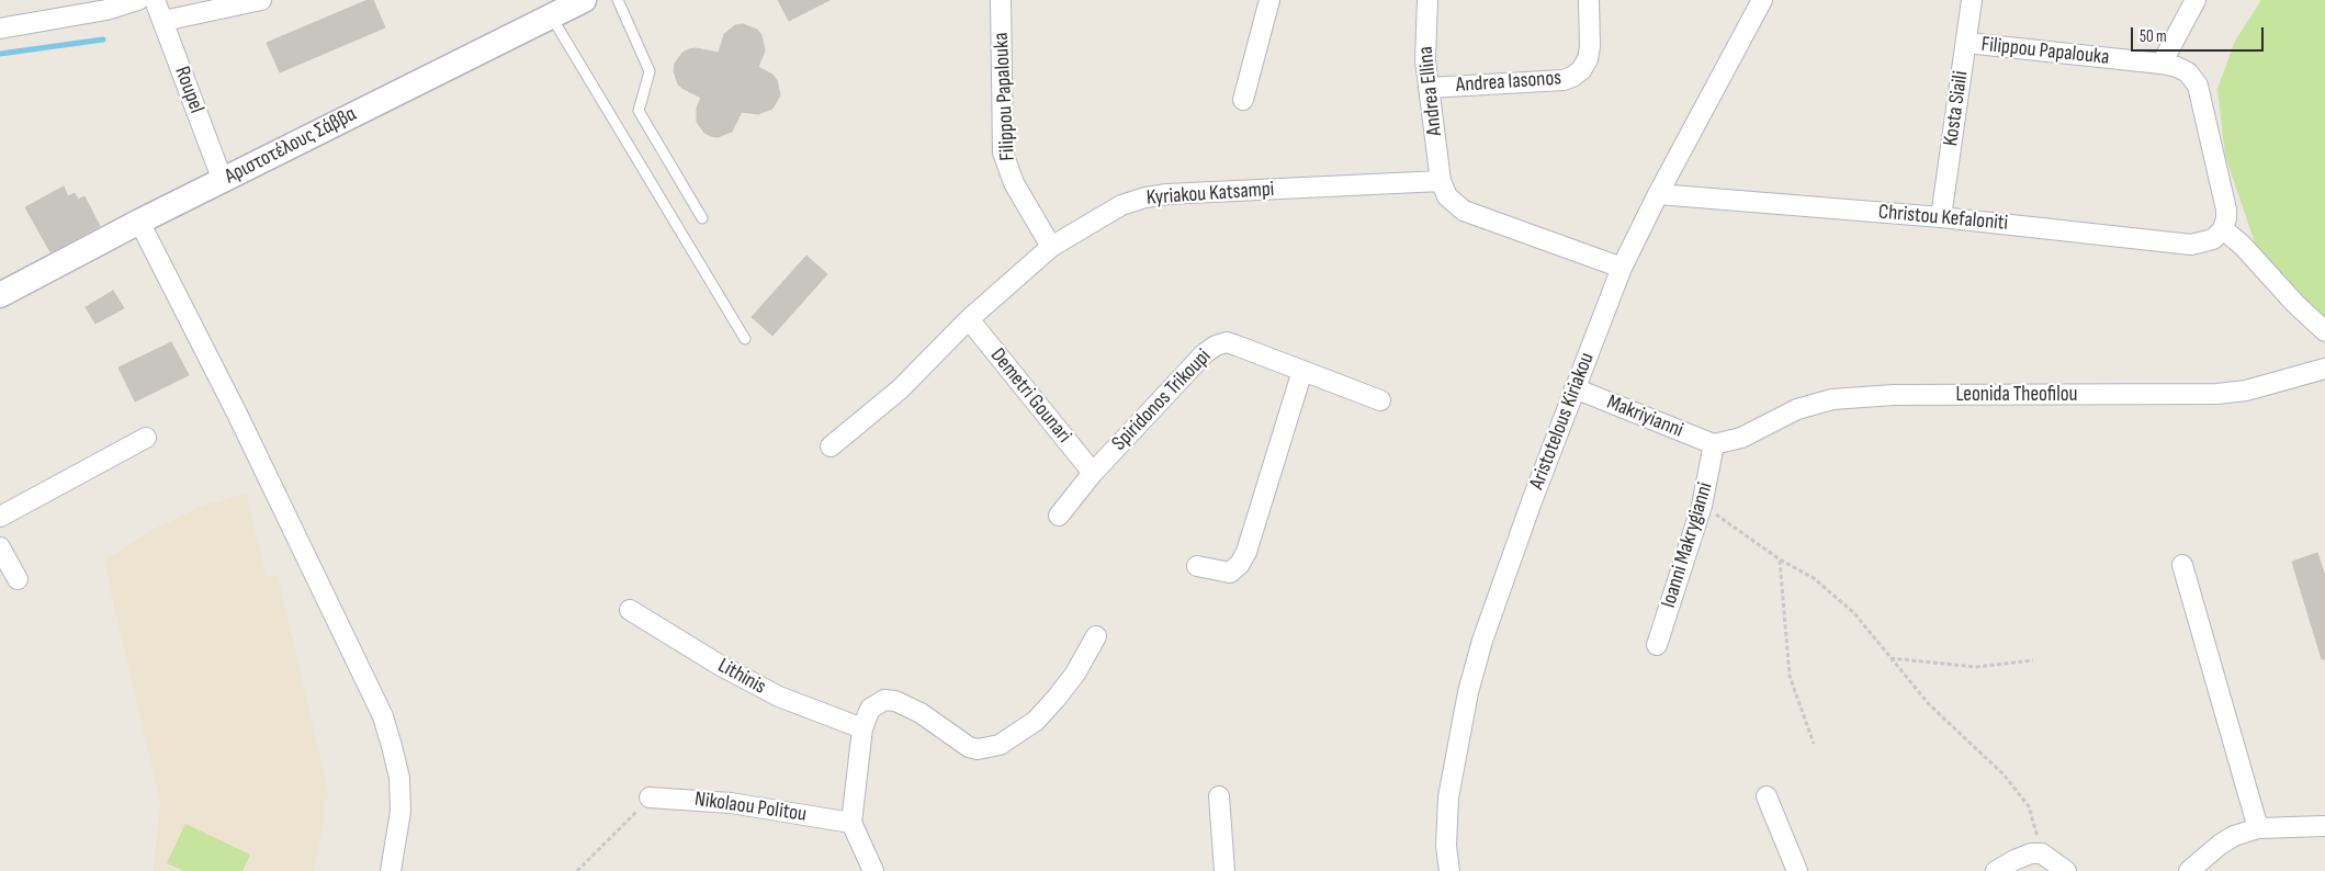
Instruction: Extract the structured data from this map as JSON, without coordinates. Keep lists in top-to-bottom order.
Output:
{
  "streets": {
    "street": [
      "Filippou Papalouka",
      "Andrea Iasonos",
      "Roupel",
      "Andrea Ellina",
      "Kosta Siaili",
      "Αριστοτέλους Σάββα",
      "Kyriakou Katsampi",
      "Christou Kefaloniti",
      "Leonida Theofilou",
      "Demetri Gounari",
      "Spiridonos Trikoupi",
      "Makriyianni",
      "Aristotelous Kiriakou",
      "Ioanni Makrygianni",
      "Lithinis",
      "Nikolaou Politou"
    ]
  },
  "crossings": [
    ["Filippou Papalouka", "Kosta Siaili"],
    ["Filippou Papalouka", "Kyriakou Katsampi"],
    ["Filippou Papalouka", "Christou Kefaloniti"],
    ["Andrea Iasonos", "Andrea Ellina"],
    ["Roupel", "Αριστοτέλους Σάββα"],
    ["Andrea Ellina", "Kyriakou Katsampi"],
    ["Kosta Siaili", "Christou Kefaloniti"],
    ["Kyriakou Katsampi", "Demetri Gounari"],
    ["Christou Kefaloniti", "Aristotelous Kiriakou"],
    ["Leonida Theofilou", "Makriyianni"],
    ["Leonida Theofilou", "Ioanni Makrygianni"],
    ["Demetri Gounari", "Spiridonos Trikoupi"],
    ["Makriyianni", "Aristotelous Kiriakou"],
    ["Makriyianni", "Ioanni Makrygianni"]
  ],
  "scale_bar": "50 m"
}
